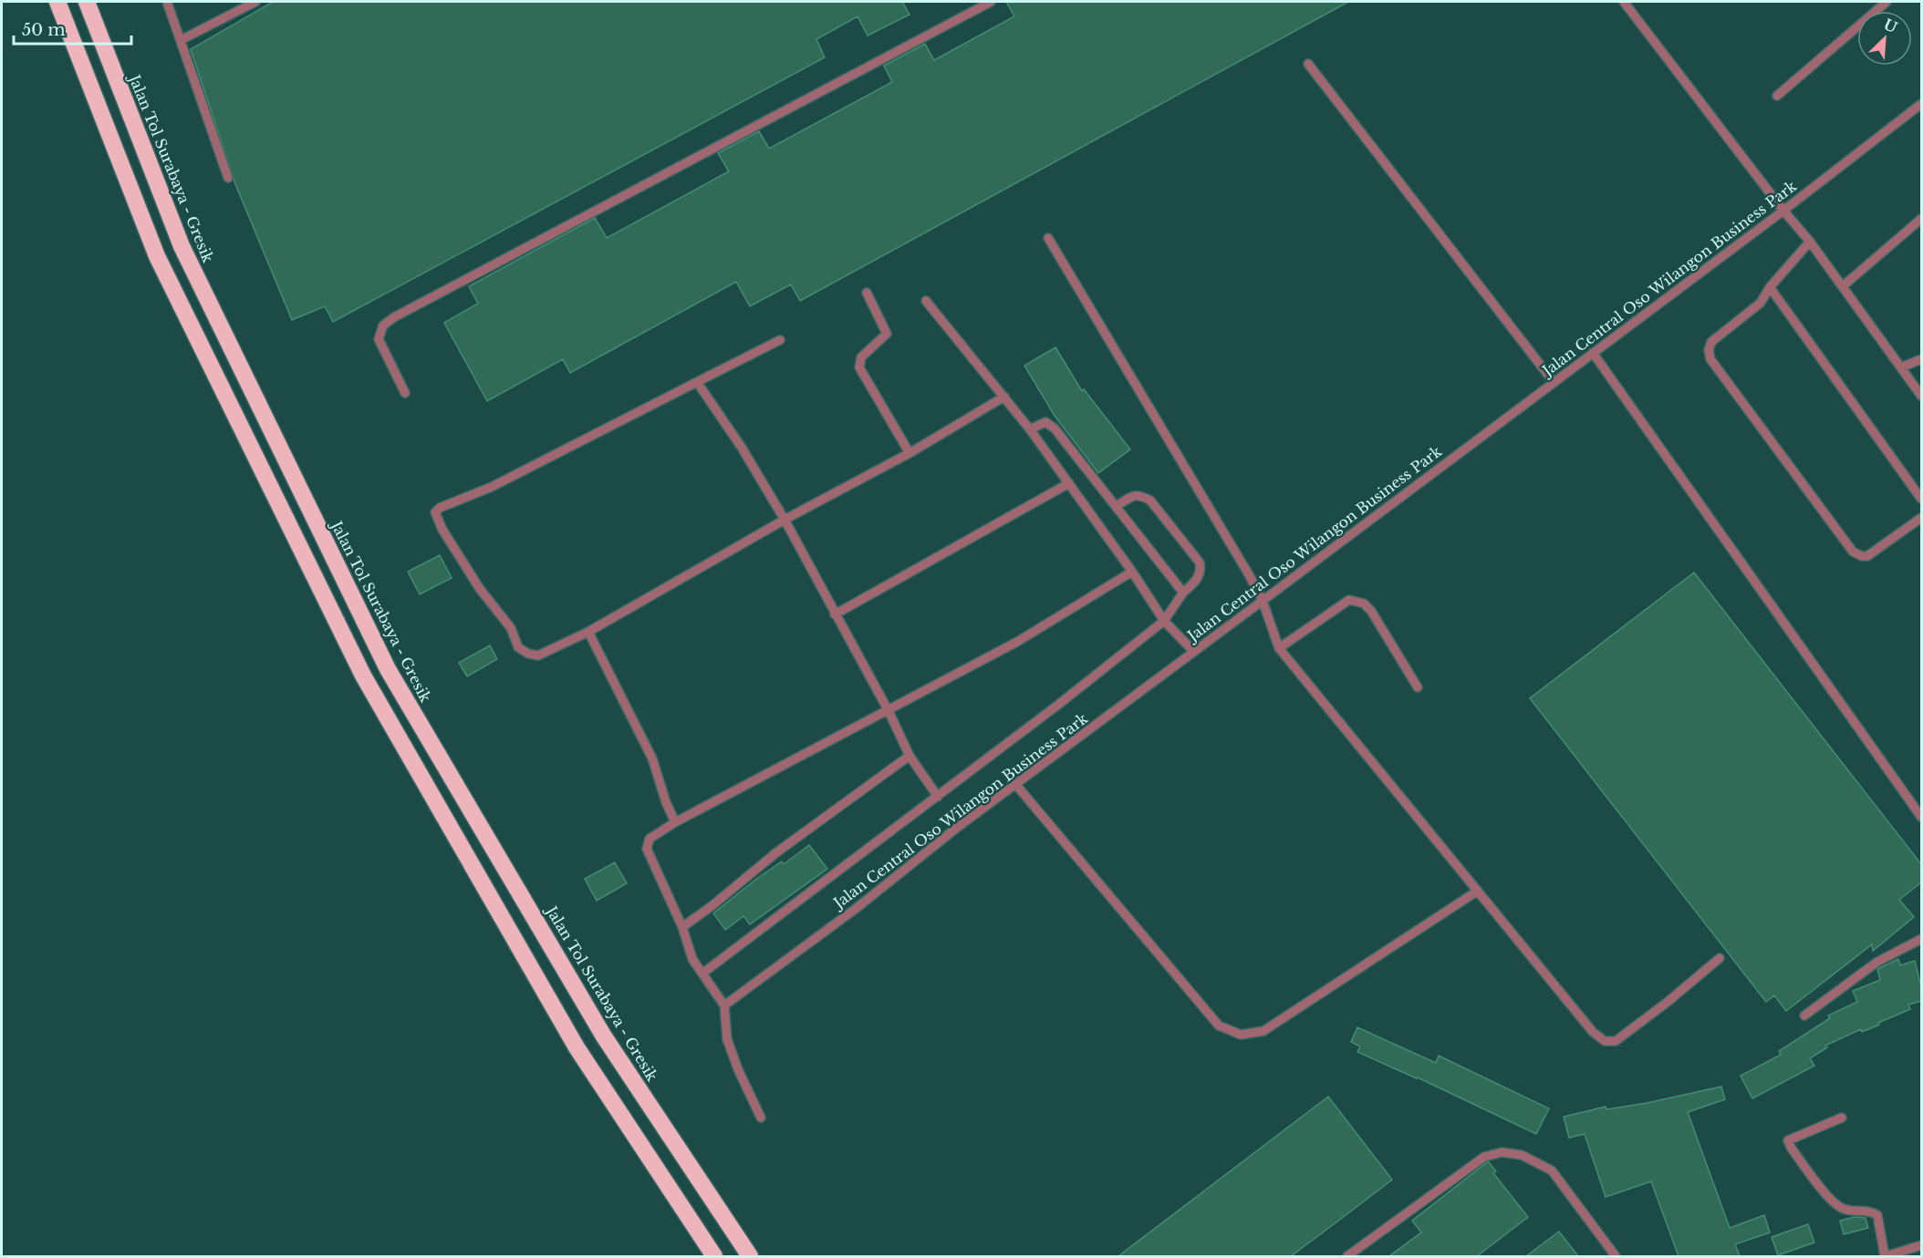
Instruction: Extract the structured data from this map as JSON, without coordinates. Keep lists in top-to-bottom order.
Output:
{
  "streets": {
    "highway": ["Jalan Tol Surabaya - Gresik"],
    "lane": ["Jalan Central Oso Wilangon Business Park"]
  },
  "scale_bar": "50 m",
  "north": "top right"
}
